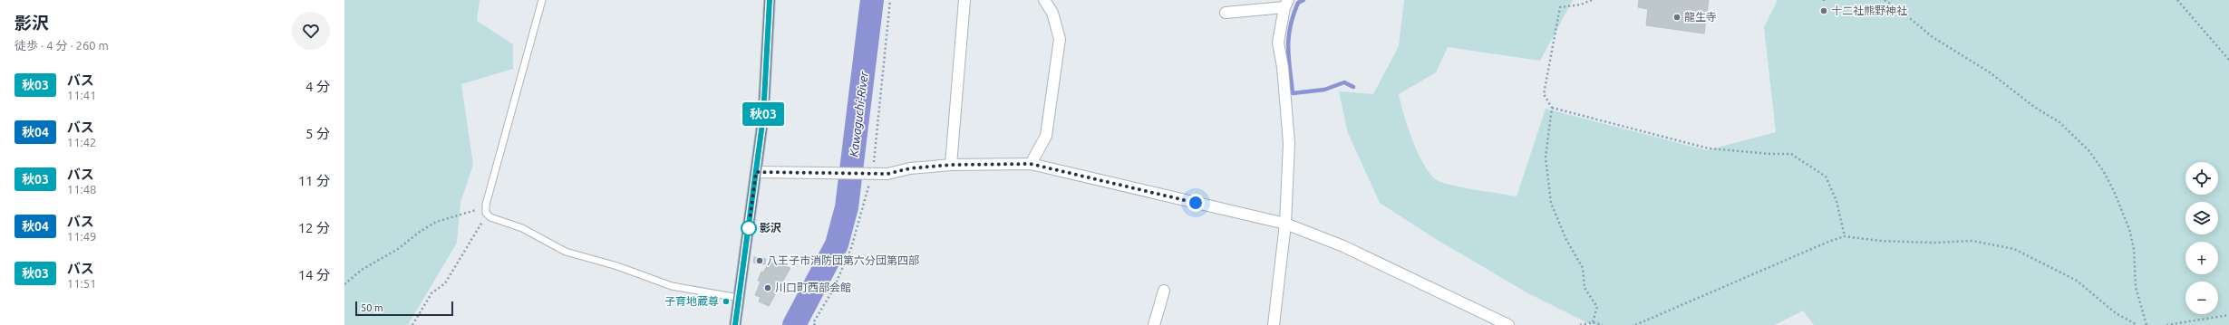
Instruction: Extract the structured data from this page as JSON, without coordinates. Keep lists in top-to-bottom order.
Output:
{
  "water": ["Kawaguchi-River"],
  "places": [
    "十二社熊野神社",
    "龍生寺",
    "影沢",
    "八王子市消防団第六分団第四部",
    "川口町西部会館",
    "子育地蔵尊"
  ],
  "lines": ["bus line 秋03"],
  "scale_bar": "50 m",
  "page": {
    "heading": ["影沢", "徒歩 · 4 分 · 260 m"],
    "on_map": "秋03",
    "list": [
      {
        "mark": "秋03",
        "name": "バス",
        "note": "11:41",
        "value": "4 分"
      },
      {
        "mark": "秋04",
        "name": "バス",
        "note": "11:42",
        "value": "5 分"
      },
      {
        "mark": "秋03",
        "name": "バス",
        "note": "11:48",
        "value": "11 分"
      },
      {
        "mark": "秋04",
        "name": "バス",
        "note": "11:49",
        "value": "12 分"
      },
      {
        "mark": "秋03",
        "name": "バス",
        "note": "11:51",
        "value": "14 分"
      }
    ],
    "map_buttons": ["+", "−"],
    "scale": "50 m"
  }
}
